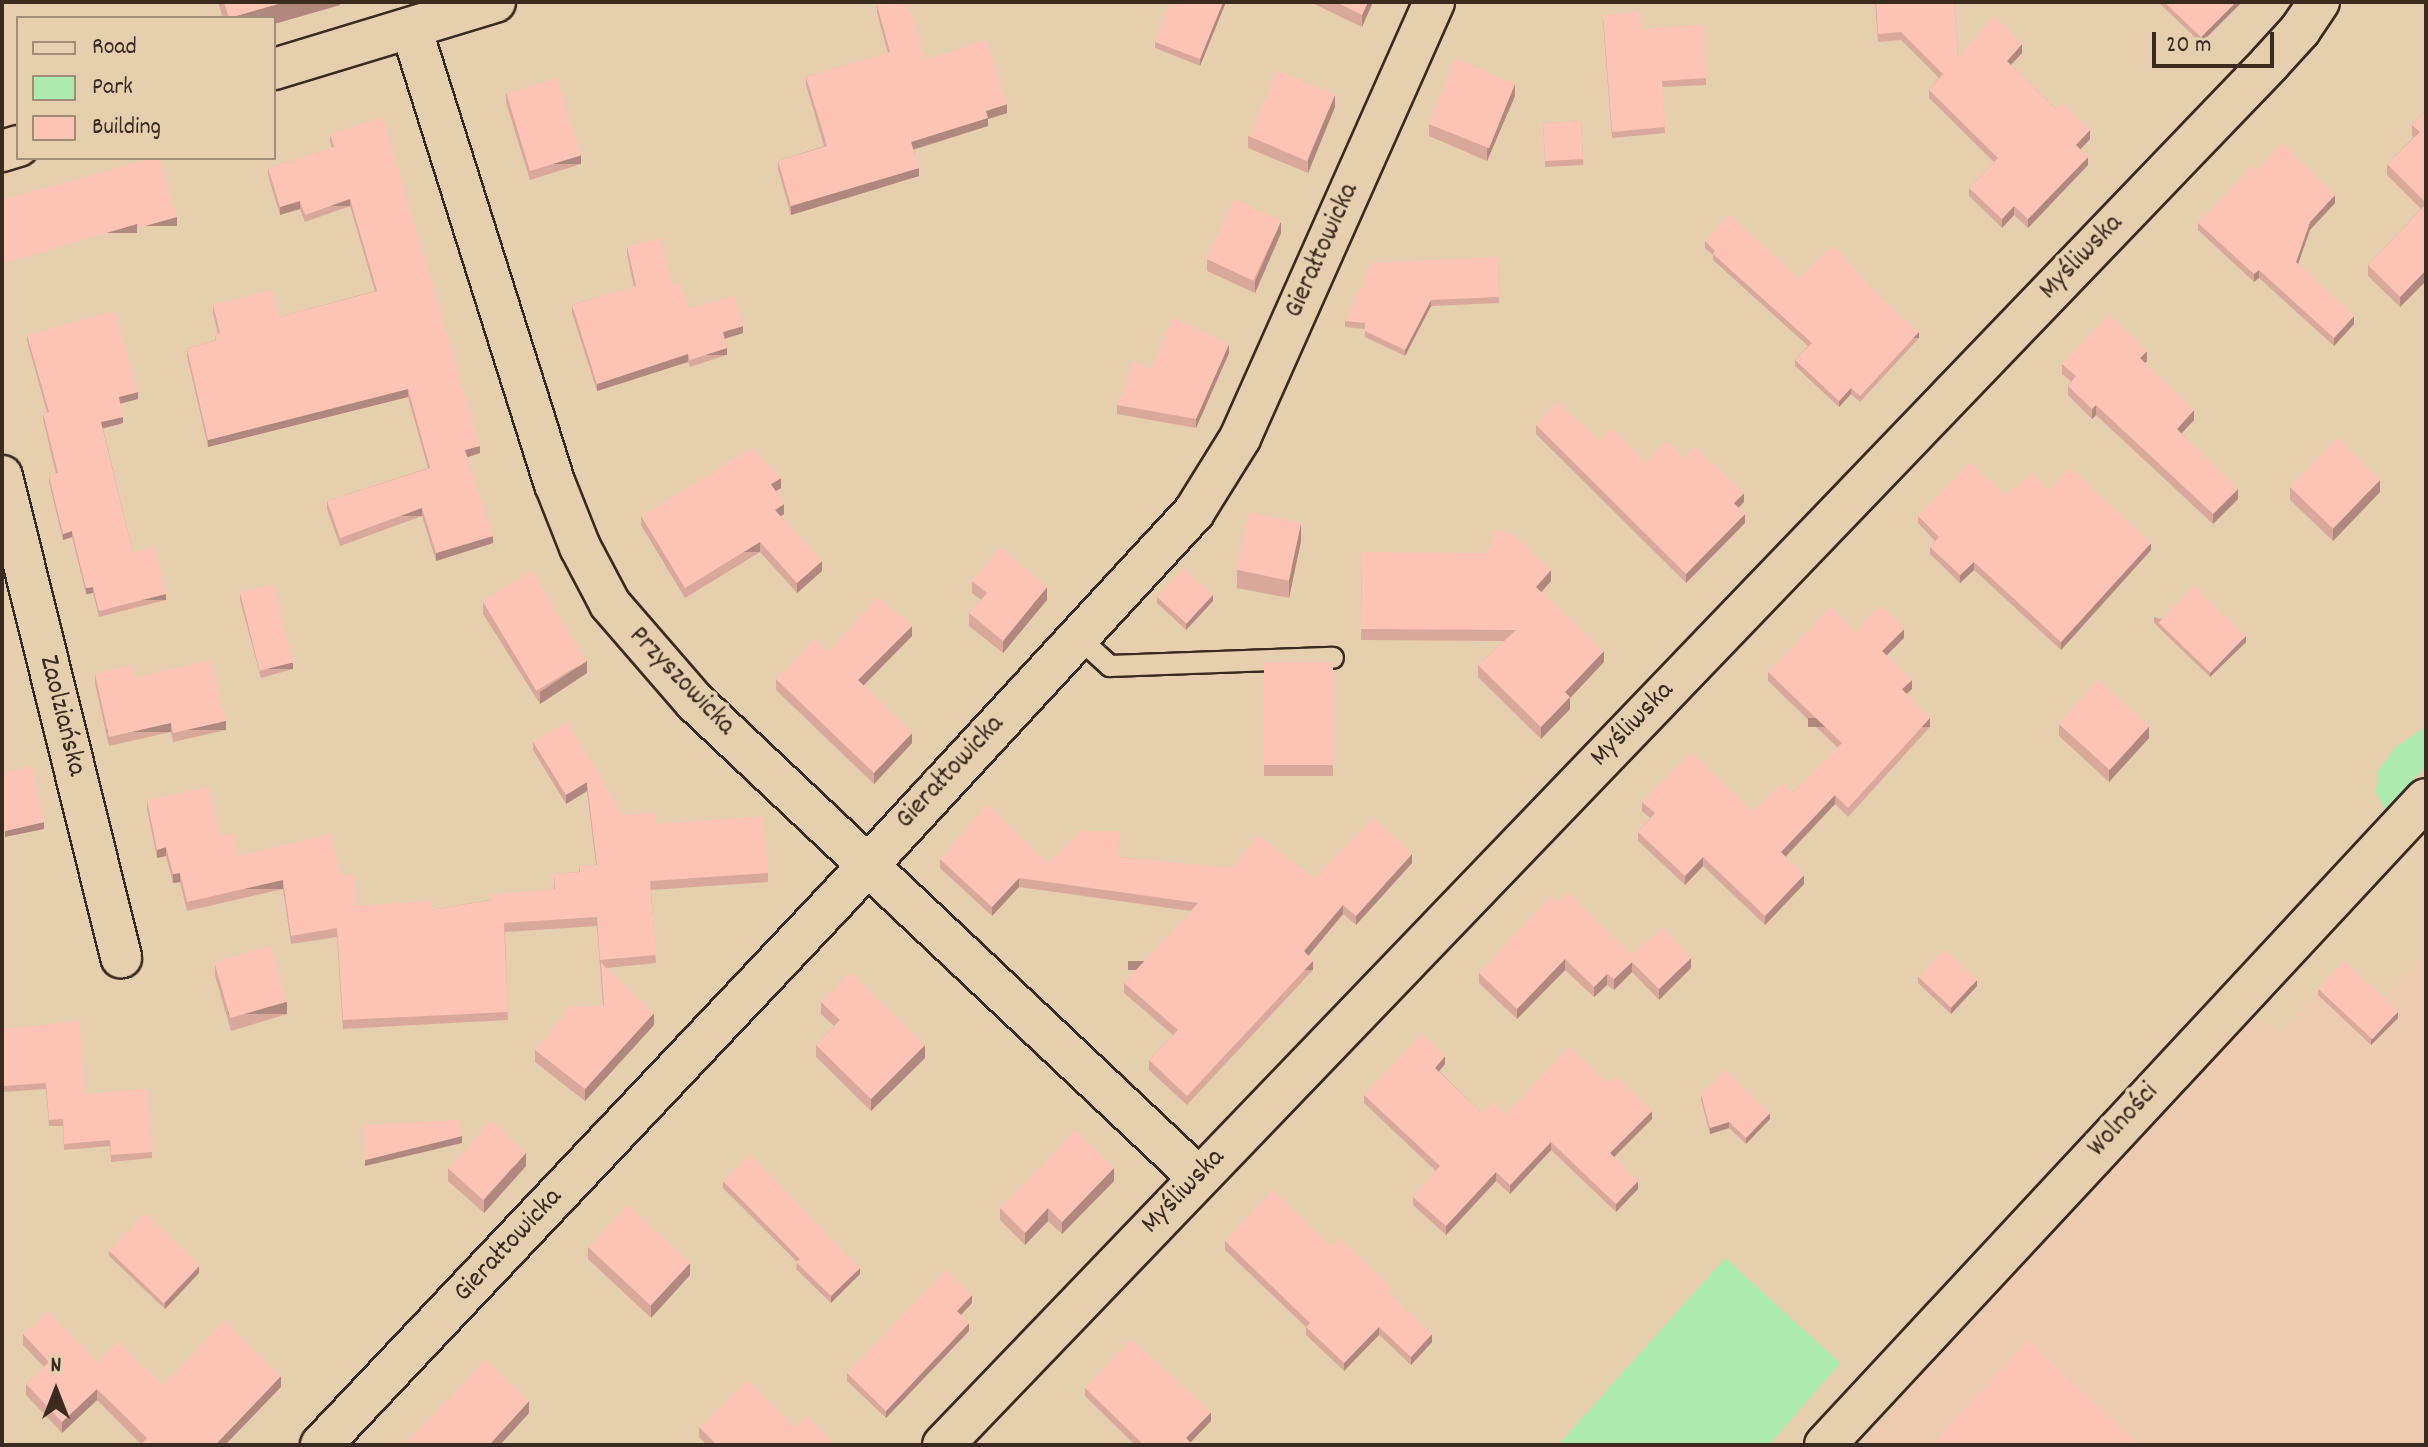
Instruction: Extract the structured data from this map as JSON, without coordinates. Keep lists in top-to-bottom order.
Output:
{
  "streets": {
    "street": [
      "Gierałtowicka",
      "Myśliwska",
      "Przyszowicka",
      "Zaolziańska",
      "Wolności"
    ]
  },
  "crossings": [
    ["Gierałtowicka", "Przyszowicka"],
    ["Myśliwska", "Przyszowicka"]
  ],
  "legend": ["Road", "Park", "Building"],
  "scale_bar": "20 m",
  "north": "top"
}
